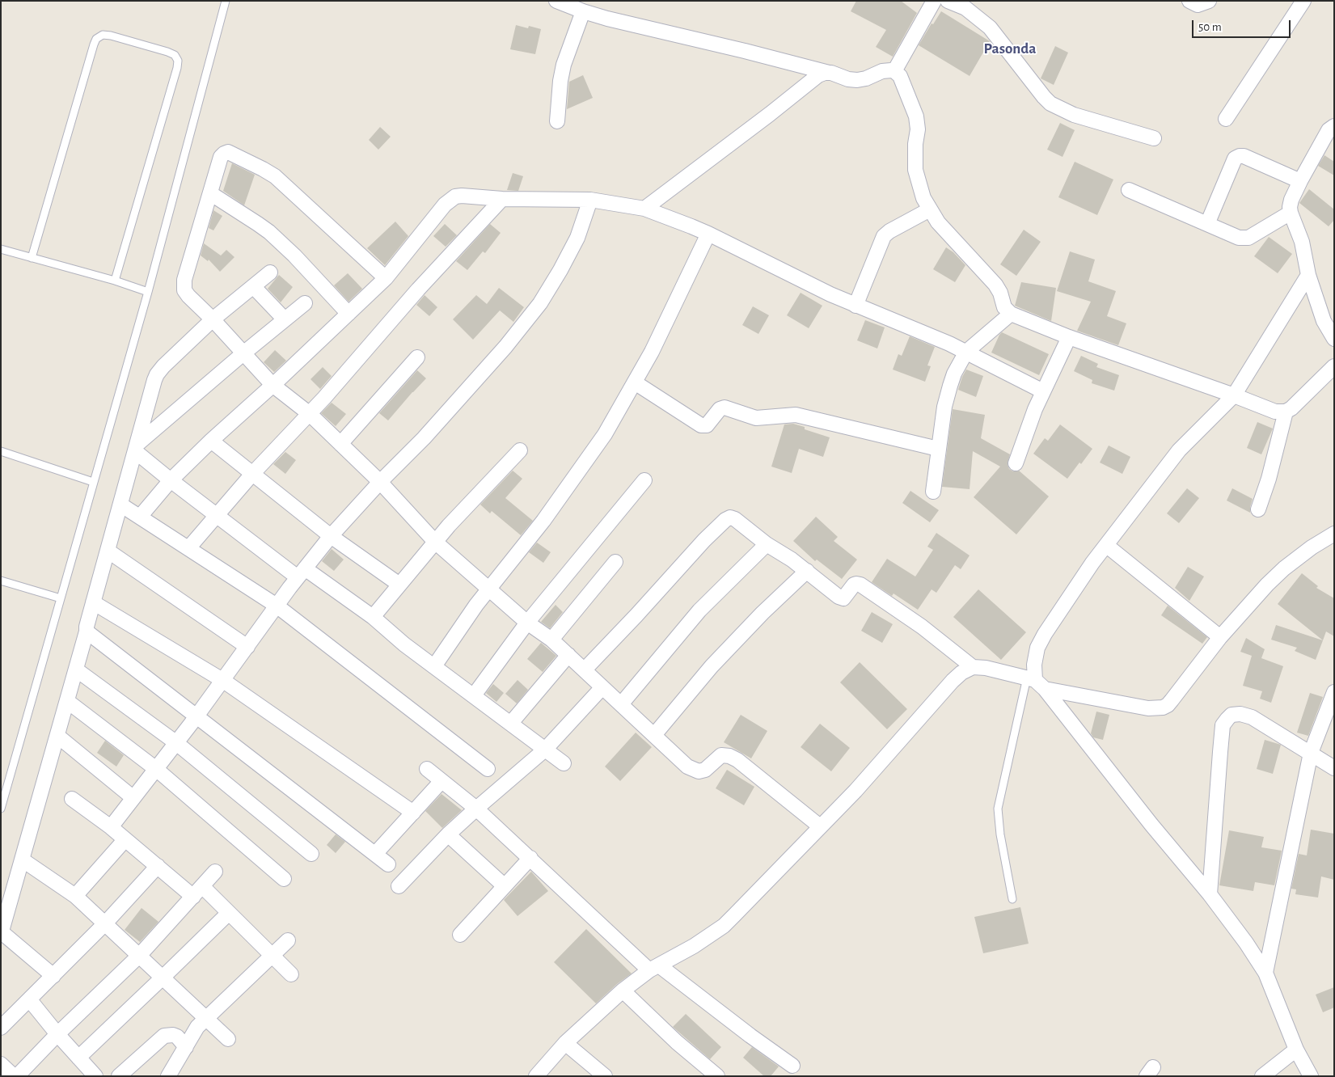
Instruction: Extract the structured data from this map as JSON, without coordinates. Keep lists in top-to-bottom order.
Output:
{
  "districts": ["Pasonda"],
  "scale_bar": "50 m"
}
